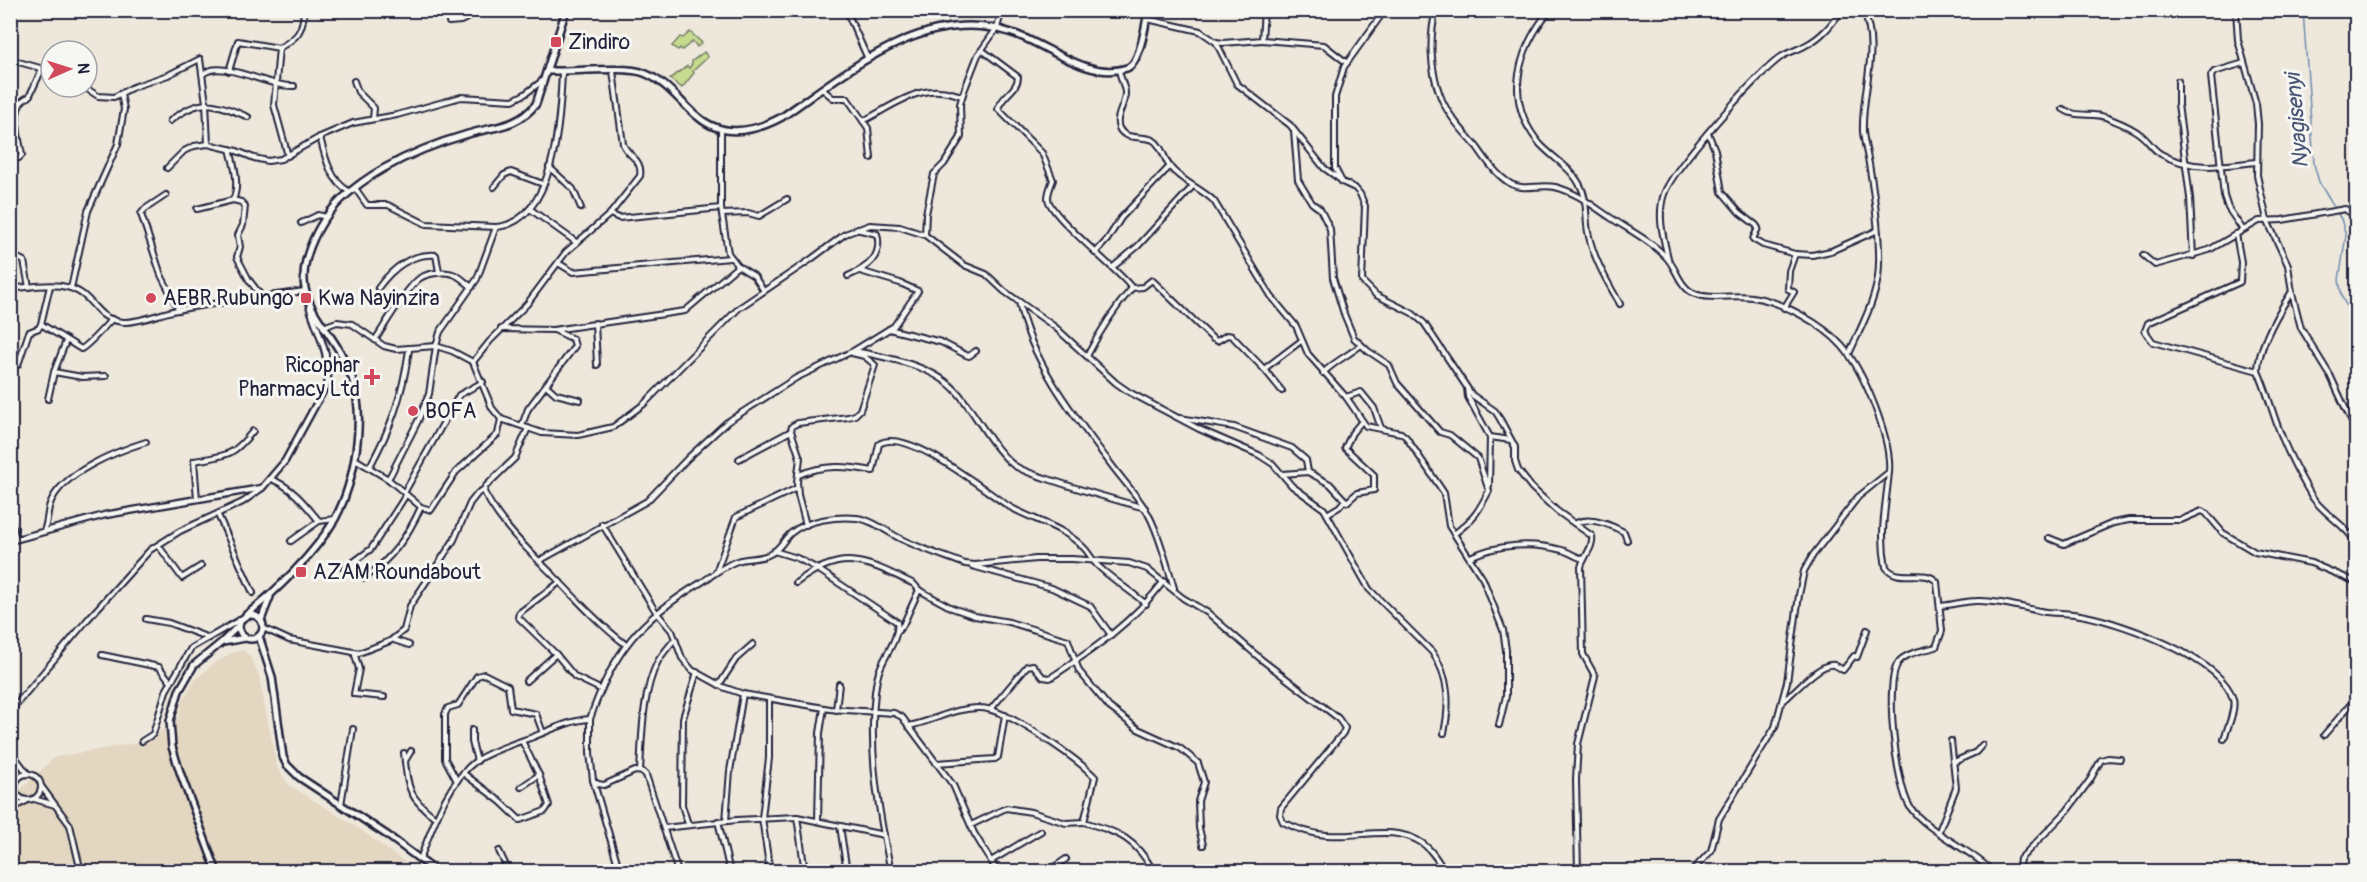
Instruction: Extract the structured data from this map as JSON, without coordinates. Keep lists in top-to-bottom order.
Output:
{
  "water": ["Nyagisenyi"],
  "places": {
    "transit": ["Zindiro", "Kwa Nayinzira", "AZAM Roundabout"],
    "other": ["AEBR Rubungo", "BOFA"],
    "health": ["Ricophar Pharmacy Ltd"]
  },
  "north": "right"
}
